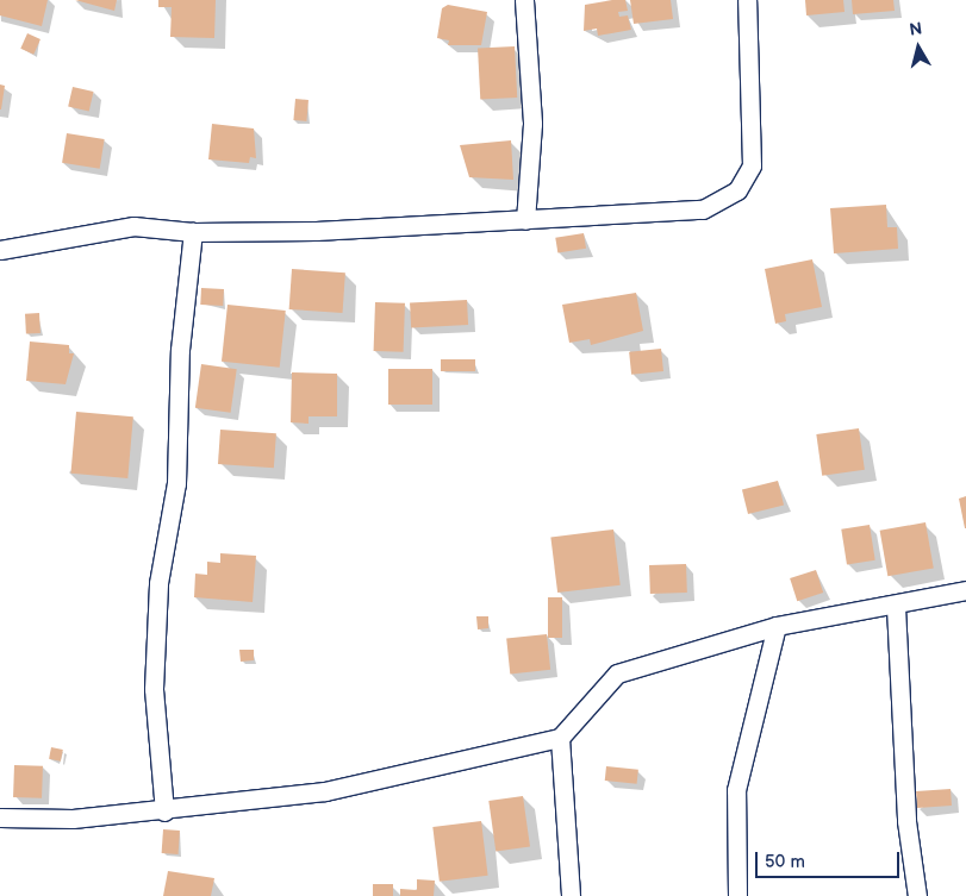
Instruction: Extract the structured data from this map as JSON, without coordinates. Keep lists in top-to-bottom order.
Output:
{
  "scale_bar": "50 m",
  "north": "top"
}
